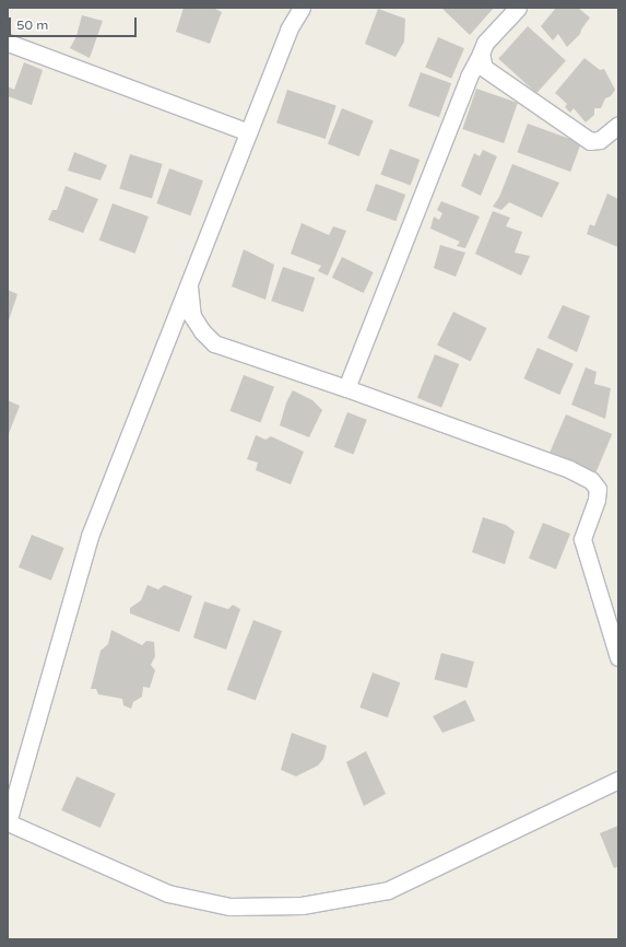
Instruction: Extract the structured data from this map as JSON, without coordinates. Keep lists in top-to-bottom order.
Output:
{
  "scale_bar": "50 m"
}
